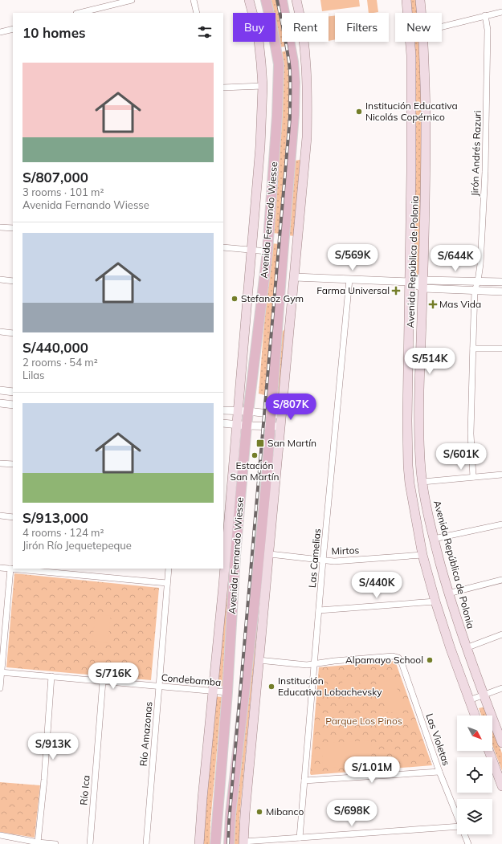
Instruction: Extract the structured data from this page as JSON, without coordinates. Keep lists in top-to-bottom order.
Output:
{
  "streets": {
    "main road": ["Avenida Fernando Wiesse", "Avenida República de Polonia"],
    "street": [
      "Jirón Andrés Razuri",
      "Mirtos",
      "Las Camelias",
      "Condebamba",
      "Río Amazonas",
      "Las Violetas",
      "Río Ica"
    ]
  },
  "crossings": [
    ["Avenida Fernando Wiesse", "Condebamba"],
    ["Avenida República de Polonia", "Mirtos"],
    ["Mirtos", "Las Camelias"],
    ["Las Camelias", "Las Violetas"],
    ["Condebamba", "Río Amazonas"],
    ["Condebamba", "Río Ica"]
  ],
  "parks": ["Parque Los Pinos"],
  "places": {
    "other": [
      "Institución Educativa Nicolás Copérnico",
      "Stefanoz Gym",
      "Estación San Martín",
      "Alpamayo School",
      "Institución Educativa Lobachevsky",
      "Mibanco"
    ],
    "health": ["Farma Universal", "Mas Vida"],
    "transit": ["San Martín"]
  },
  "north": "bottom right",
  "page": {
    "chip": [
      "Buy",
      "Rent",
      "Filters",
      "New"
    ],
    "heading": "10 homes",
    "list": [
      {
        "name": "S/807,000",
        "note": "3 rooms · 101 m² · Avenida Fernando Wiesse"
      },
      {
        "name": "S/440,000",
        "note": "2 rooms · 54 m² · Lilas"
      },
      {
        "name": "S/913,000",
        "note": "4 rooms · 124 m² · Jirón Río Jequetepeque"
      }
    ],
    "price": [
      "S/569K",
      "S/644K",
      "S/514K",
      "S/807K",
      "S/601K",
      "S/440K",
      "S/716K",
      "S/913K",
      "S/1.01M",
      "S/698K"
    ]
  }
}
